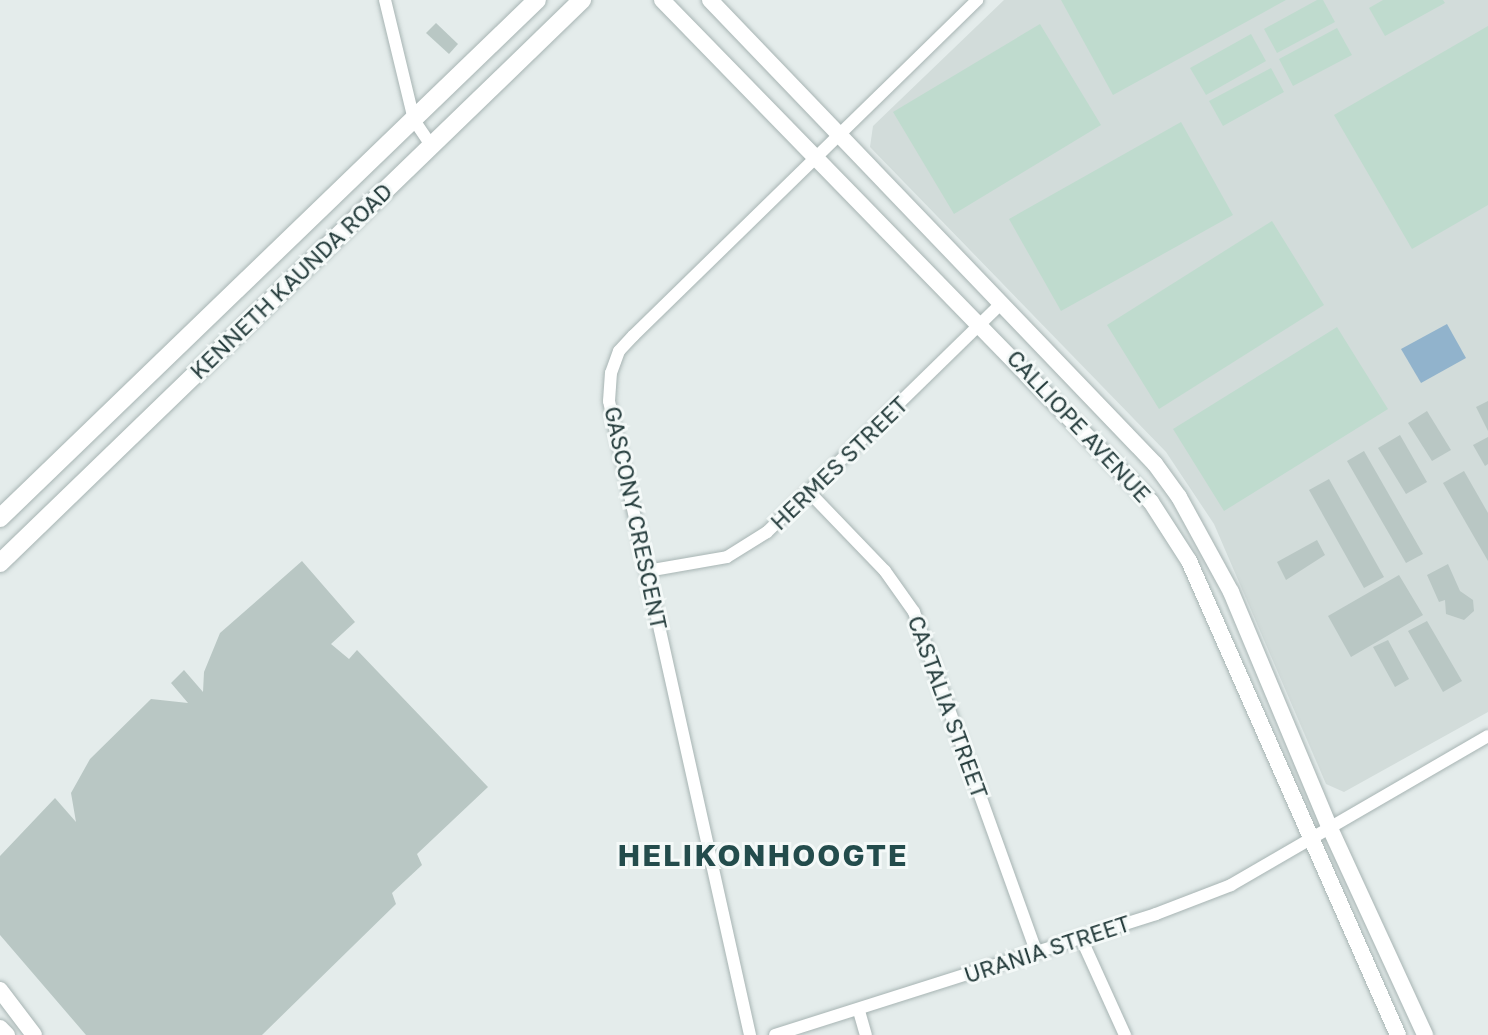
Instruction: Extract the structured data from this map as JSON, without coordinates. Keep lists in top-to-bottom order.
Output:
{
  "streets": {
    "main road": ["KENNETH KAUNDA ROAD"],
    "street": [
      "CALLIOPE AVENUE",
      "HERMES STREET",
      "GASCONY CRESCENT",
      "CASTALIA STREET",
      "URANIA STREET"
    ]
  },
  "crossings": [
    ["CALLIOPE AVENUE", "HERMES STREET"],
    ["CALLIOPE AVENUE", "GASCONY CRESCENT"],
    ["CALLIOPE AVENUE", "URANIA STREET"],
    ["HERMES STREET", "GASCONY CRESCENT"],
    ["HERMES STREET", "CASTALIA STREET"],
    ["CASTALIA STREET", "URANIA STREET"]
  ],
  "districts": ["HELIKONHOOGTE"]
}
